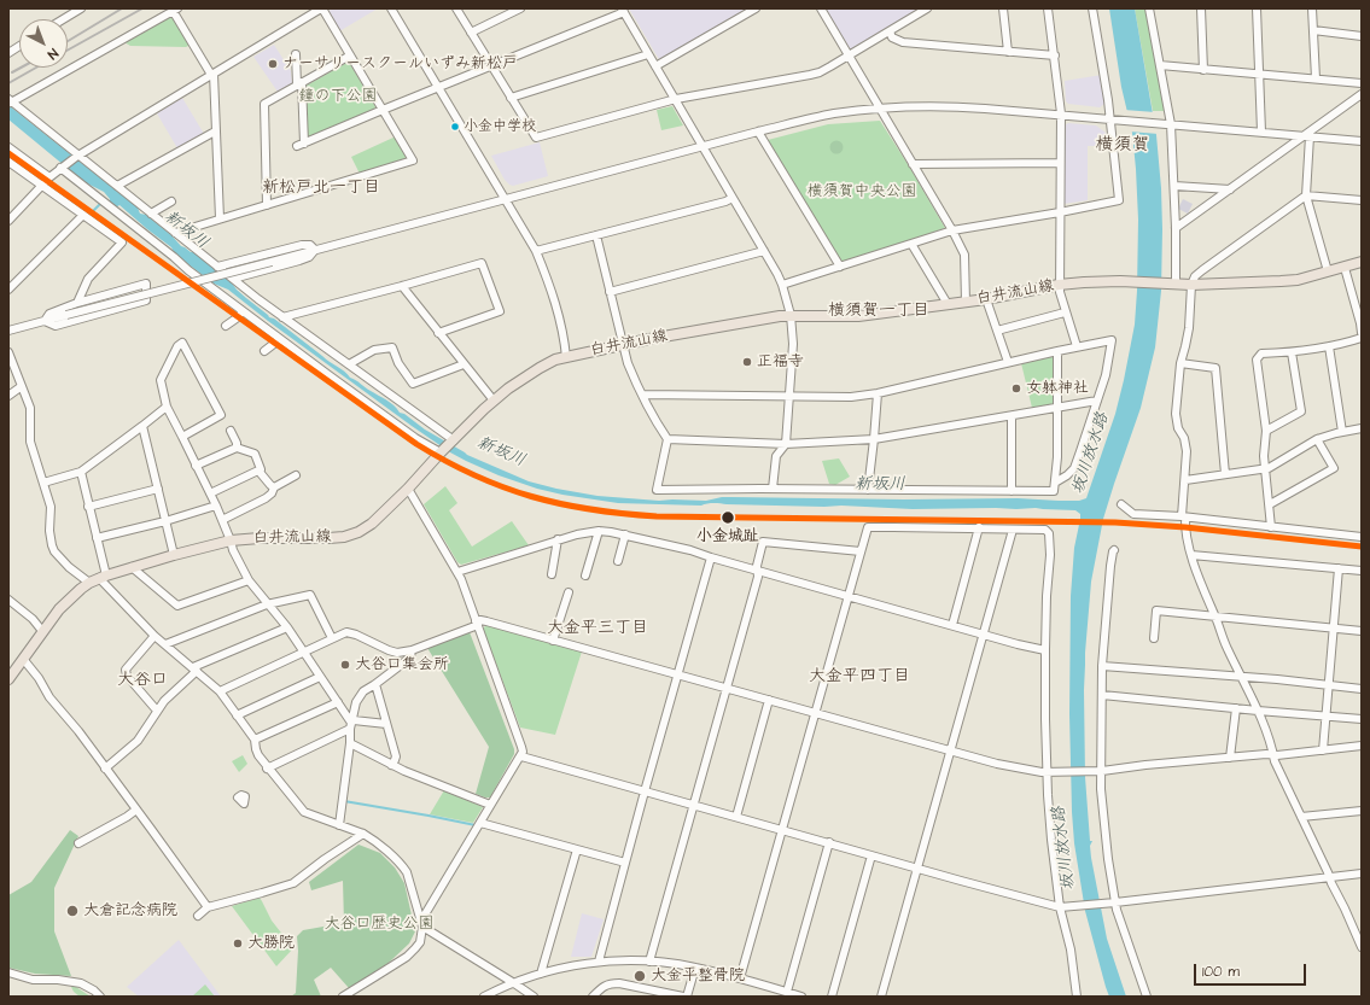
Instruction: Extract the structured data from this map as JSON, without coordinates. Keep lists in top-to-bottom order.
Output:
{
  "streets": {
    "main road": ["白井流山線"]
  },
  "districts": [
    "横須賀",
    "新松戸北一丁目",
    "横須賀一丁目",
    "大金平三丁目",
    "大金平四丁目",
    "大谷口"
  ],
  "water": ["新坂川", "坂川放水路"],
  "parks": ["鐘の下公園", "横須賀中央公園", "大谷口歴史公園"],
  "places": [
    "ナーサリースクールいずみ新松戸",
    "小金中学校",
    "正福寺",
    "女躰神社",
    "小金城趾",
    "大谷口集会所",
    "大倉記念病院",
    "大勝院",
    "大金平整骨院"
  ],
  "scale_bar": "100 m",
  "north": "bottom right"
}
